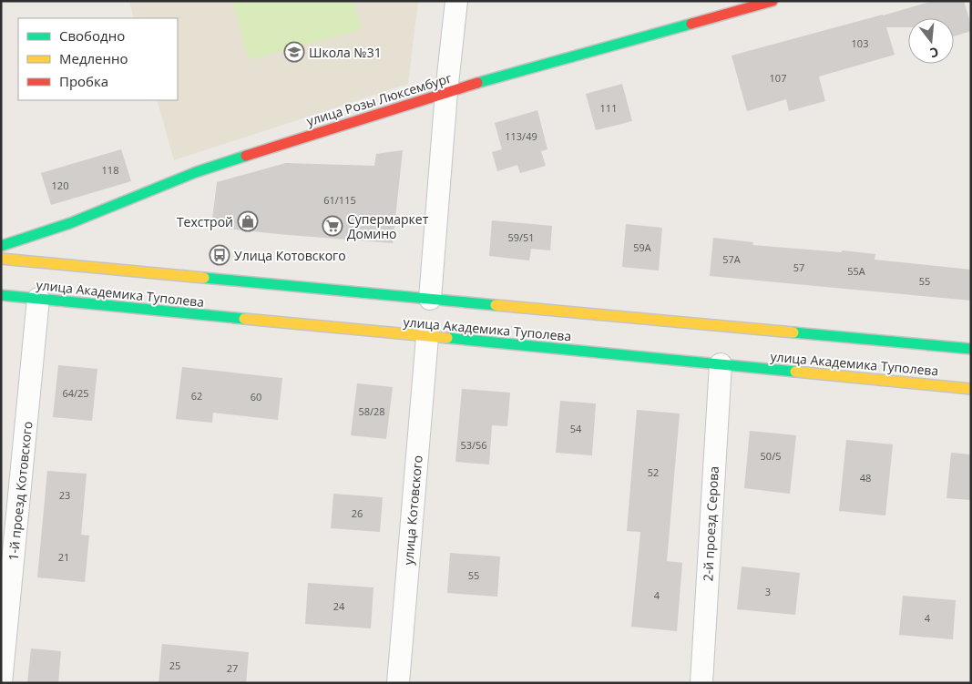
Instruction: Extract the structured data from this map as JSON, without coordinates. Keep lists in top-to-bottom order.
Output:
{
  "streets": {
    "main road": ["улица Розы Люксембург", "улица Академика Туполева"],
    "street": ["1-й проезд Котовского", "улица Котовского", "2-й проезд Серова"]
  },
  "crossings": [
    ["улица Академика Туполева", "1-й проезд Котовского"],
    ["улица Академика Туполева", "улица Котовского"],
    ["улица Академика Туполева", "2-й проезд Серова"]
  ],
  "places": {
    "school or university": ["Школа №31"],
    "shop": ["Техстрой"],
    "supermarket": ["Супермаркет Домино"],
    "bus stop": ["Улица Котовского"]
  },
  "house_numbers": [
    "103",
    "107",
    "111",
    "113/49",
    "118",
    "120",
    "61/115",
    "59/51",
    "59А",
    "57А",
    "57",
    "55А",
    "55",
    "64/25",
    "62",
    "60",
    "58/28",
    "54",
    "53/56",
    "50/5",
    "52",
    "48",
    "23",
    "26",
    "21",
    "55",
    "3",
    "4",
    "24",
    "4",
    "25",
    "27"
  ],
  "legend": ["Свободно", "Медленно", "Пробка"],
  "north": "bottom"
}
